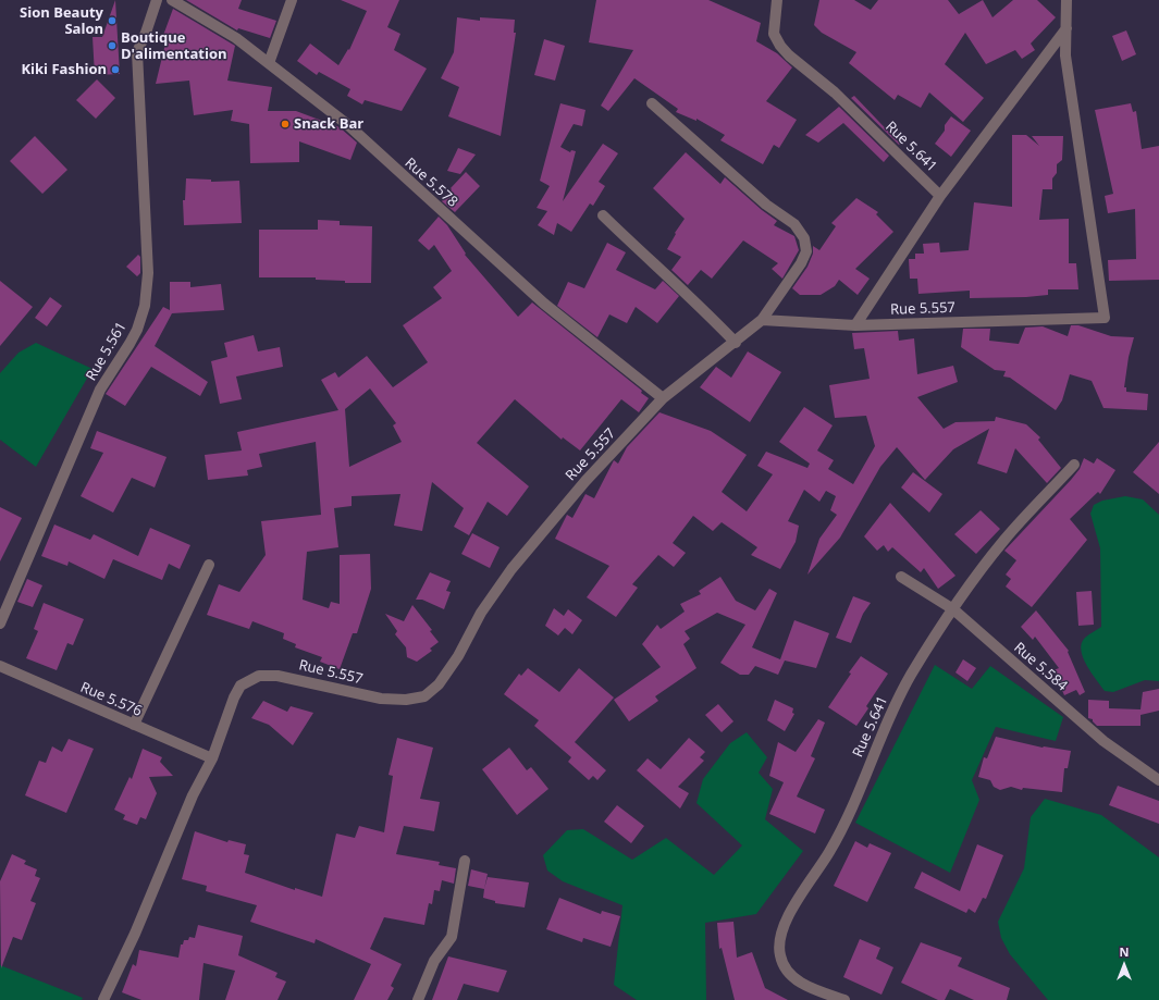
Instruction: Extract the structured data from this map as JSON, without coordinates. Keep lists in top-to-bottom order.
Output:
{
  "streets": {
    "street": [
      "Rue 5.641",
      "Rue 5.578",
      "Rue 5.557",
      "Rue 5.561",
      "Rue 5.584",
      "Rue 5.576"
    ]
  },
  "crossings": [
    ["Rue 5.641", "Rue 5.584"],
    ["Rue 5.578", "Rue 5.557"],
    ["Rue 5.557", "Rue 5.576"]
  ],
  "places": [
    "Sion Beauty Salon",
    "Boutique D'alimentation",
    "Kiki Fashion",
    "Snack Bar"
  ],
  "north": "top"
}
